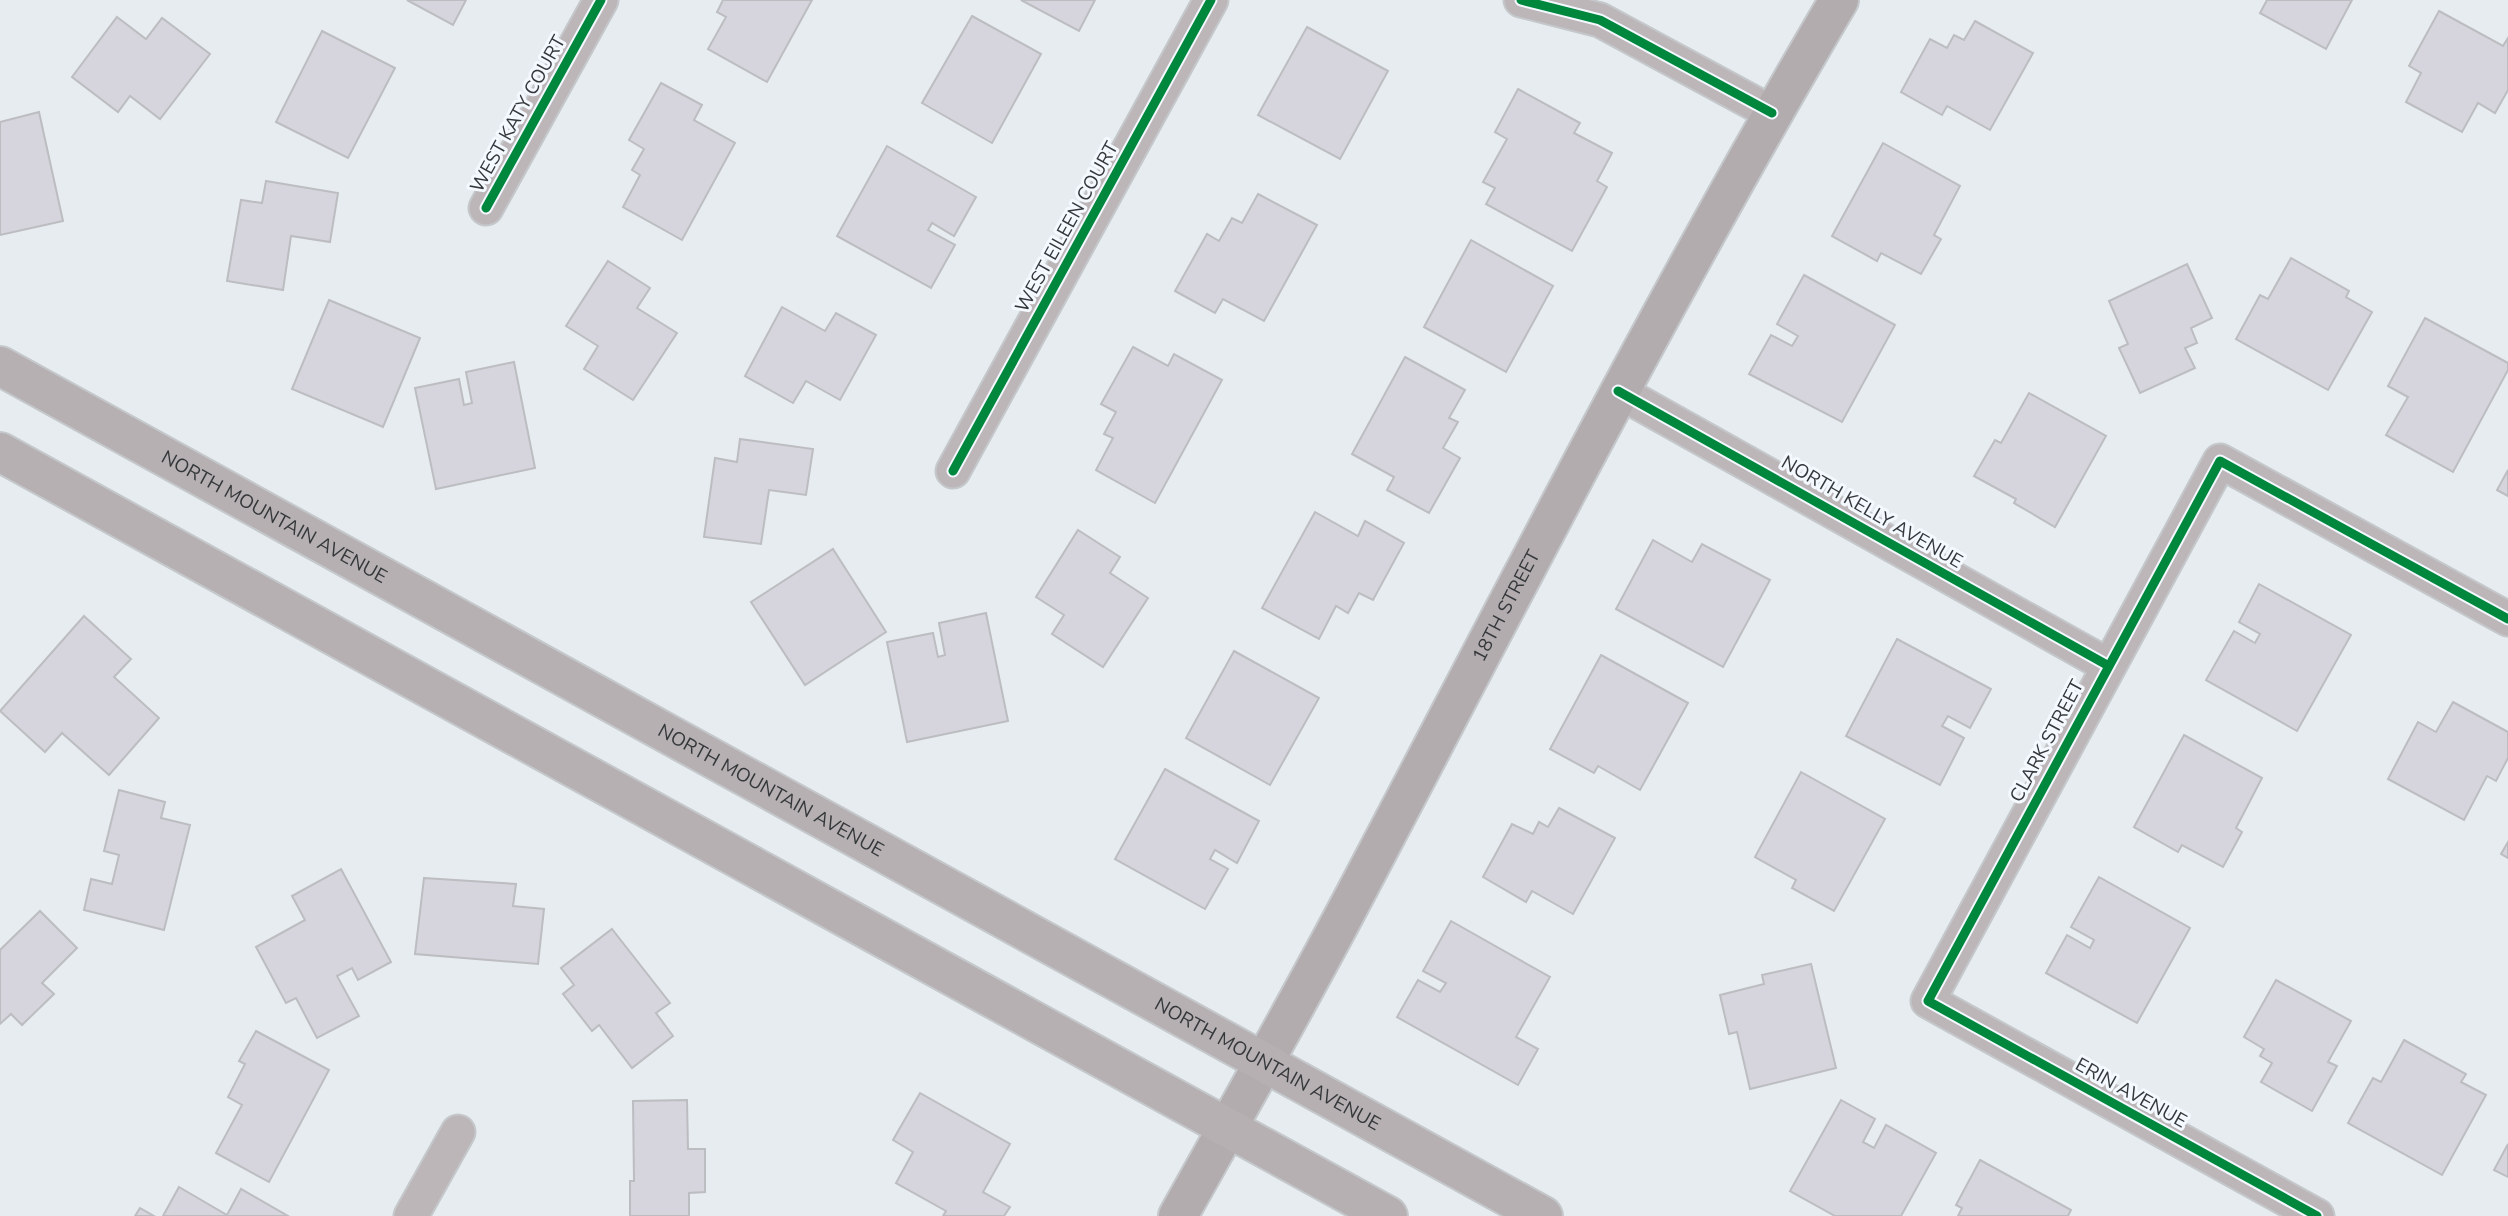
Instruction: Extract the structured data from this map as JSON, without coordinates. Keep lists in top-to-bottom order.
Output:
{
  "streets": {
    "main road": ["NORTH MOUNTAIN AVENUE", "18TH STREET"],
    "street": [
      "WEST KATY COURT",
      "WEST EILEEN COURT",
      "NORTH KELLY AVENUE",
      "CLARK STREET",
      "ERIN AVENUE"
    ]
  },
  "crossings": [
    ["NORTH KELLY AVENUE", "18TH STREET"],
    ["NORTH KELLY AVENUE", "CLARK STREET"],
    ["NORTH MOUNTAIN AVENUE", "18TH STREET"],
    ["CLARK STREET", "ERIN AVENUE"]
  ]
}
